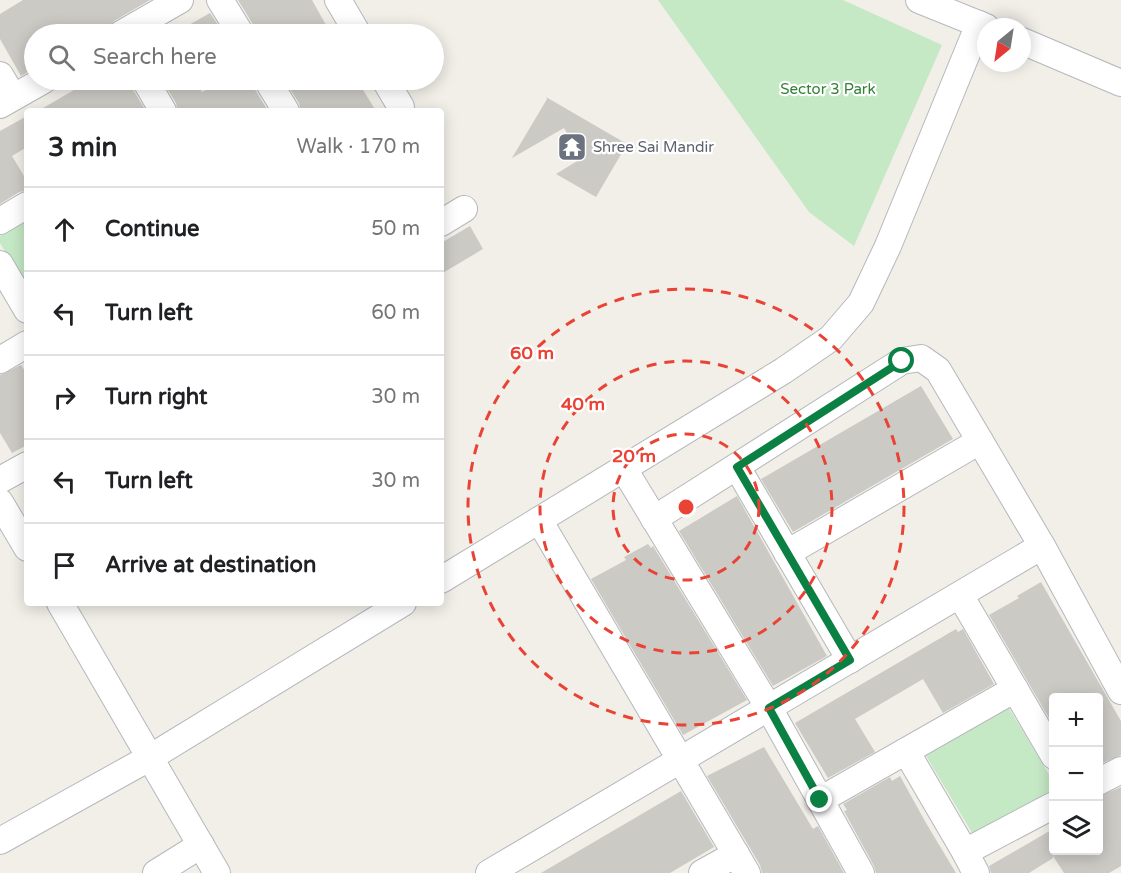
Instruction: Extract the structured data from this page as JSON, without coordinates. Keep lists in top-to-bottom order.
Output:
{
  "parks": ["Sector 3 Park"],
  "places": {
    "temple": ["Shree Sai Mandir"]
  },
  "north": "bottom left",
  "page": {
    "search": "Search here",
    "heading": ["3 min", "Walk · 170 m"],
    "list": [
      ["Continue", "50 m"],
      ["Turn left", "60 m"],
      ["Turn right", "30 m"],
      ["Turn left", "30 m"],
      "Arrive at destination"
    ],
    "map_buttons": ["+", "−"]
  },
  "rings": ["60 m", "40 m", "20 m"]
}
